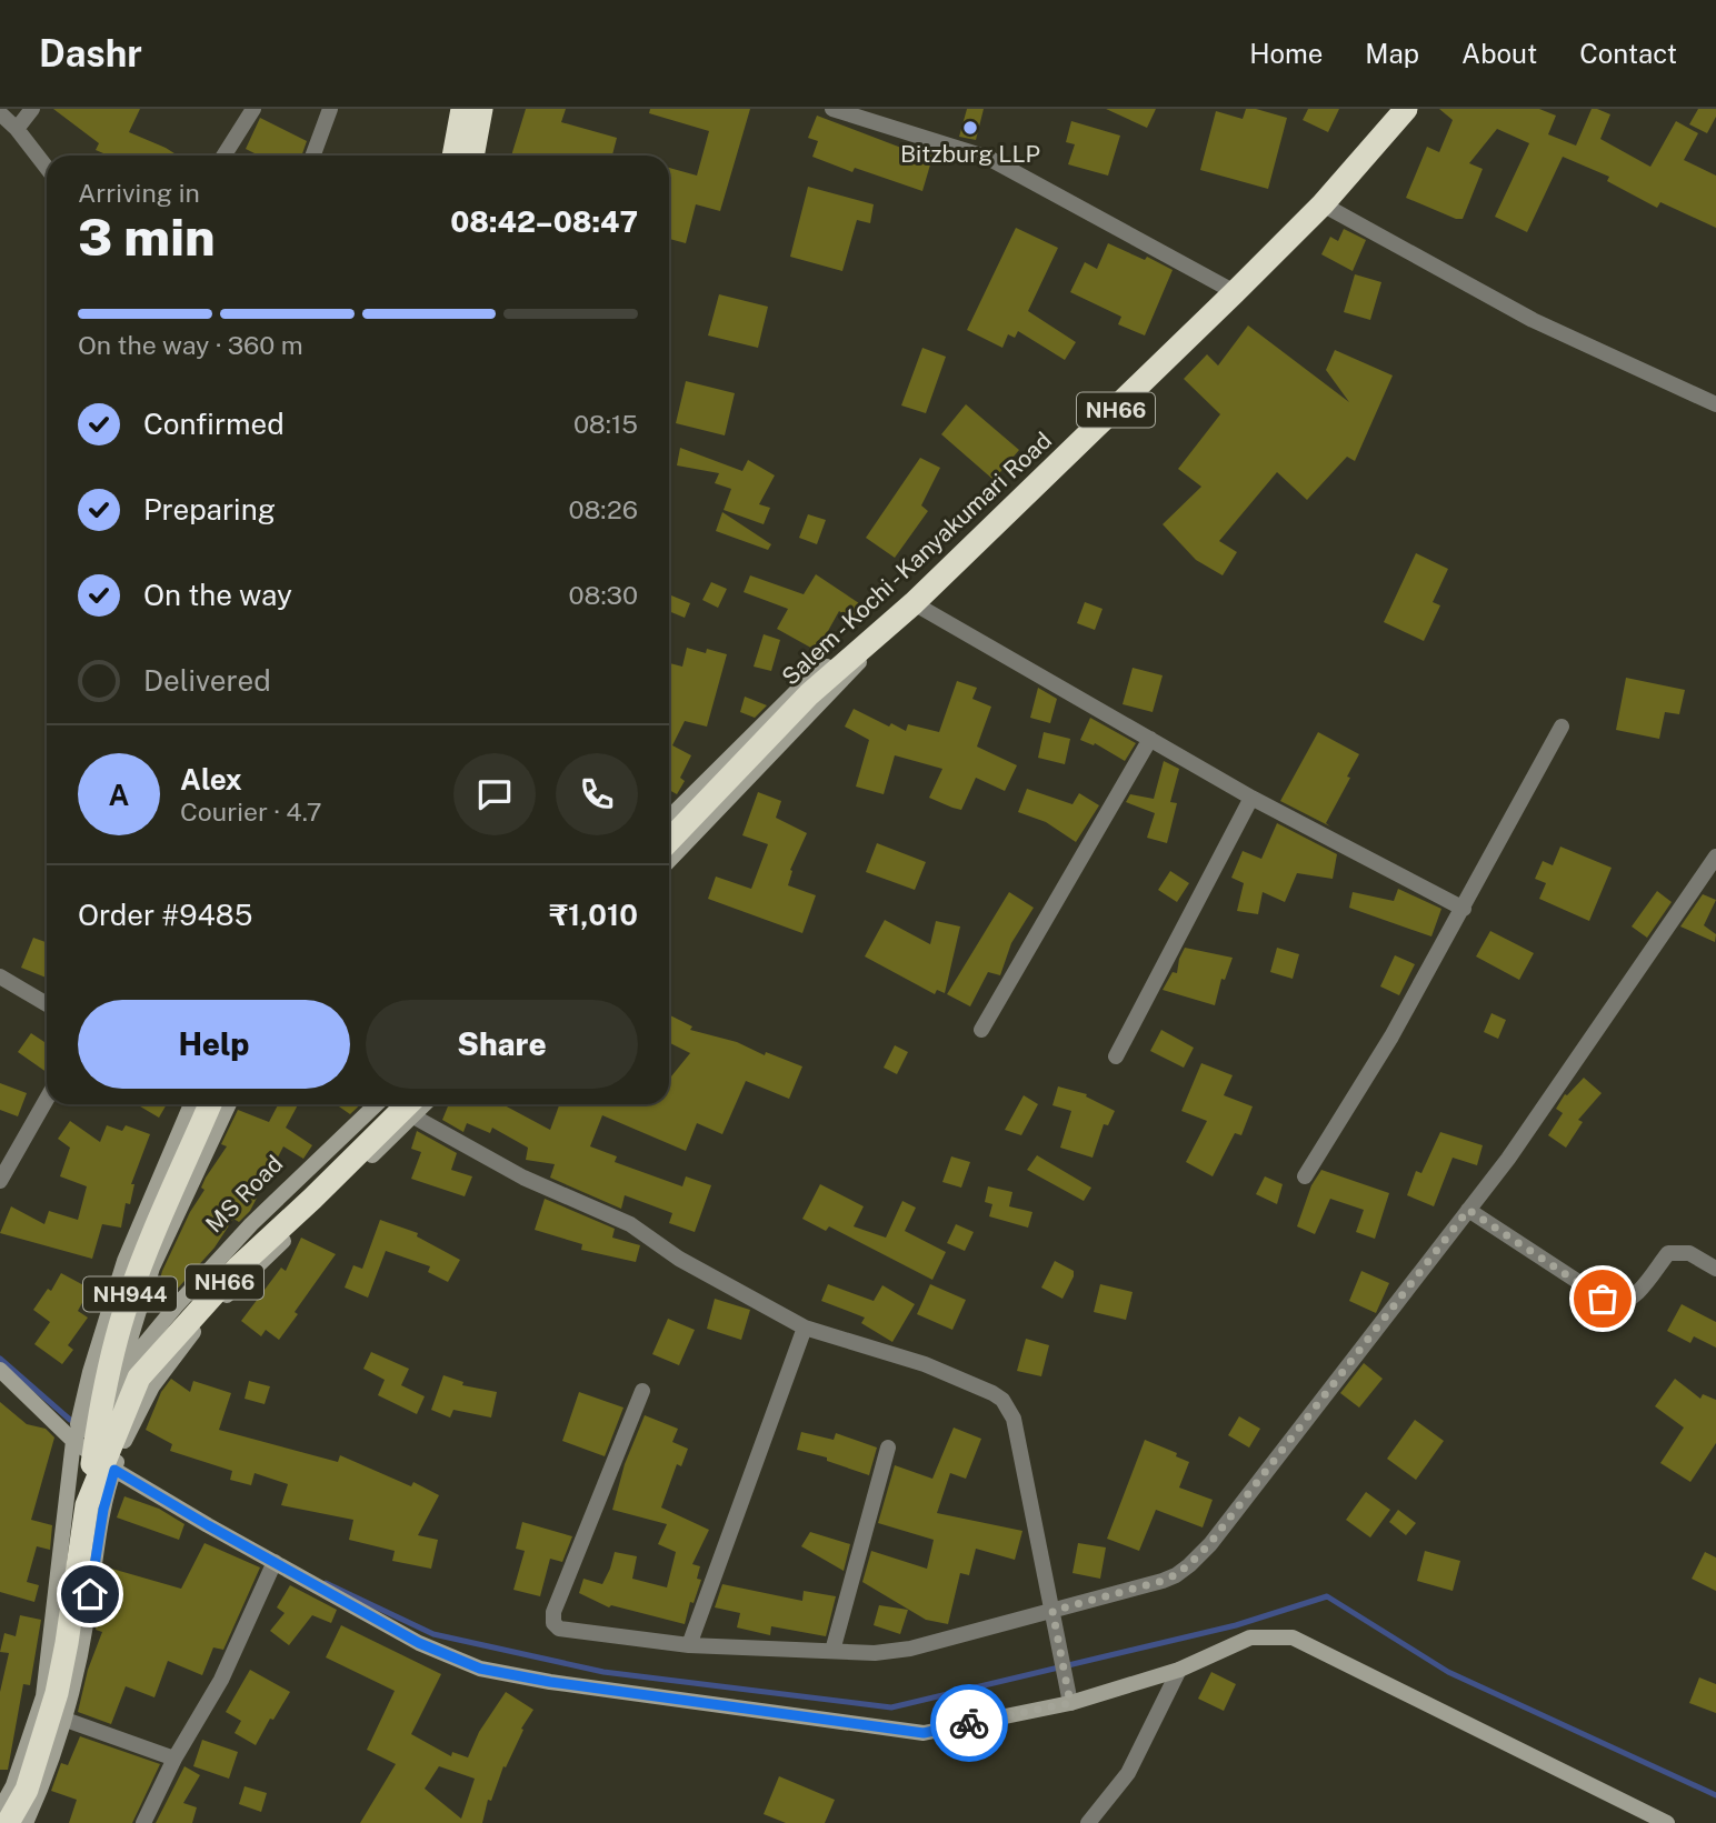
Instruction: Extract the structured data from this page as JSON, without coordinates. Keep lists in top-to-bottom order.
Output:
{
  "streets": {
    "highway": ["NH66", "Salem - Kochi - Kanyakumari Road", "NH944"],
    "street": ["MS Road"]
  },
  "crossings": [
    ["NH66", "NH944"]
  ],
  "places": ["Bitzburg LLP"],
  "page": {
    "header": "Dashr",
    "nav": [
      "Home",
      "Map",
      "About",
      "Contact"
    ],
    "heading": ["3 min", "Arriving in", "08:42–08:47"],
    "panel": [
      "Alex",
      "Courier · 4.7",
      "Order #9485",
      "₹1,010"
    ],
    "bar": "On the way · 360 m",
    "list": [
      ["Confirmed", "08:15"],
      ["Preparing", "08:26"],
      ["On the way", "08:30"],
      "Delivered"
    ],
    "round": "A",
    "buttons": ["Help", "Share"]
  }
}
